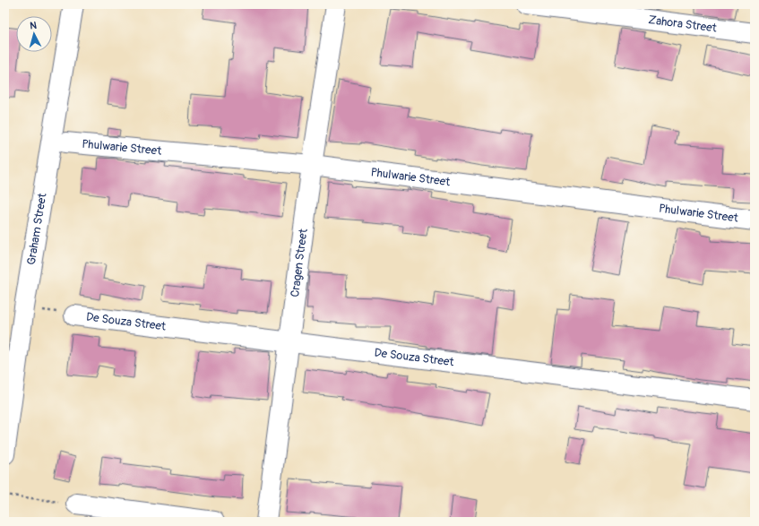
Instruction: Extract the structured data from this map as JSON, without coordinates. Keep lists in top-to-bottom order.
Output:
{
  "streets": {
    "street": [
      "Zahora Street",
      "Phulwarie Street",
      "Graham Street",
      "Cragen Street",
      "De Souza Street"
    ]
  },
  "crossings": [
    ["Phulwarie Street", "Cragen Street"],
    ["Cragen Street", "De Souza Street"]
  ],
  "north": "top"
}
